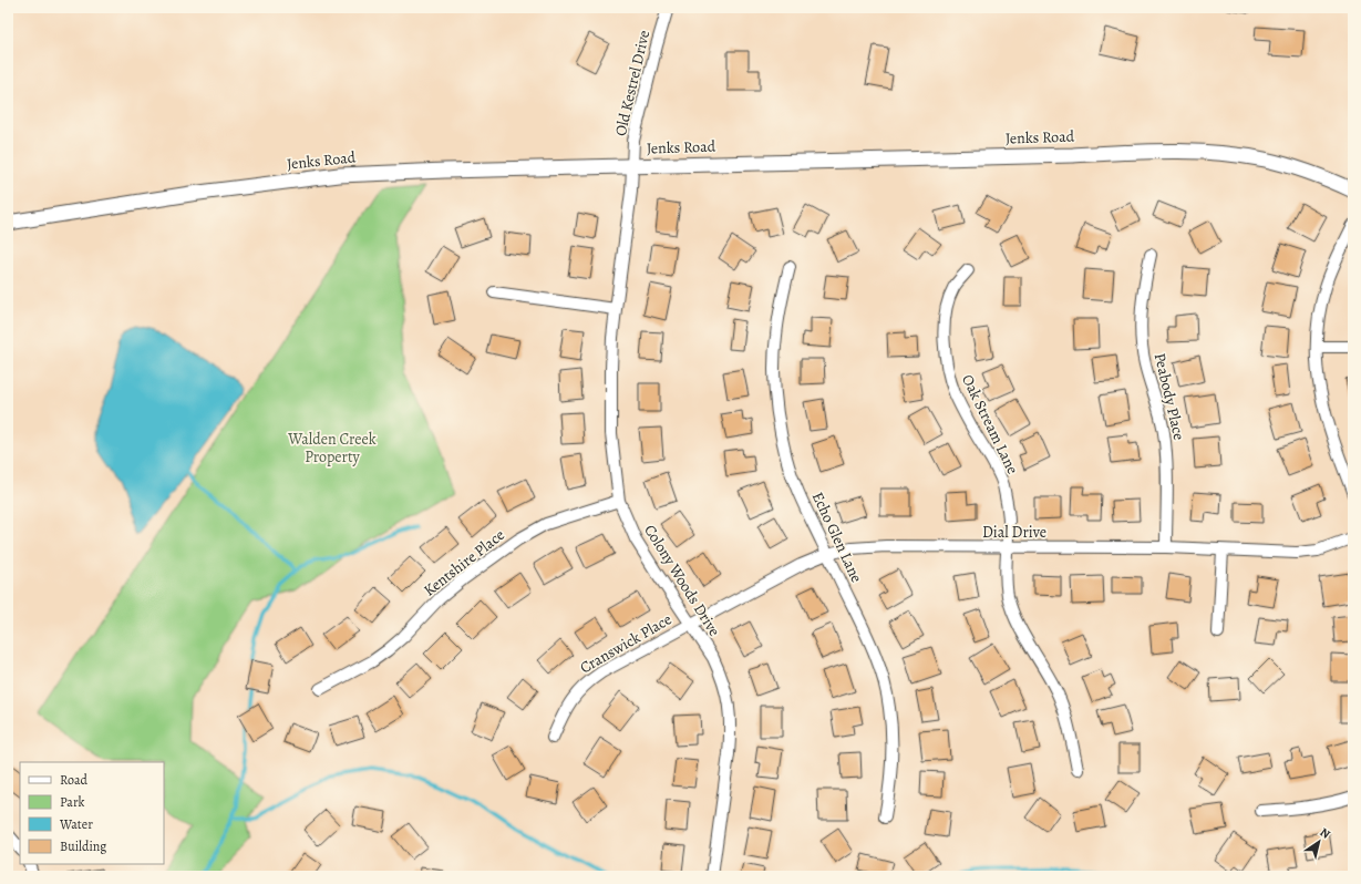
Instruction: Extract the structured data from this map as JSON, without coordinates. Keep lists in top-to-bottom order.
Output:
{
  "streets": {
    "street": [
      "Old Kestrel Drive",
      "Jenks Road",
      "Peabody Place",
      "Oak Stream Lane",
      "Dial Drive",
      "Echo Glen Lane",
      "Kentshire Place",
      "Colony Woods Drive",
      "Cranswick Place"
    ]
  },
  "crossings": [
    ["Old Kestrel Drive", "Jenks Road"],
    ["Old Kestrel Drive", "Colony Woods Drive"],
    ["Jenks Road", "Colony Woods Drive"],
    ["Peabody Place", "Dial Drive"],
    ["Oak Stream Lane", "Dial Drive"],
    ["Dial Drive", "Echo Glen Lane"],
    ["Dial Drive", "Colony Woods Drive"],
    ["Dial Drive", "Cranswick Place"],
    ["Kentshire Place", "Colony Woods Drive"],
    ["Colony Woods Drive", "Cranswick Place"]
  ],
  "parks": ["Walden Creek Property"],
  "legend": [
    "Road",
    "Park",
    "Water",
    "Building"
  ],
  "north": "top right"
}
